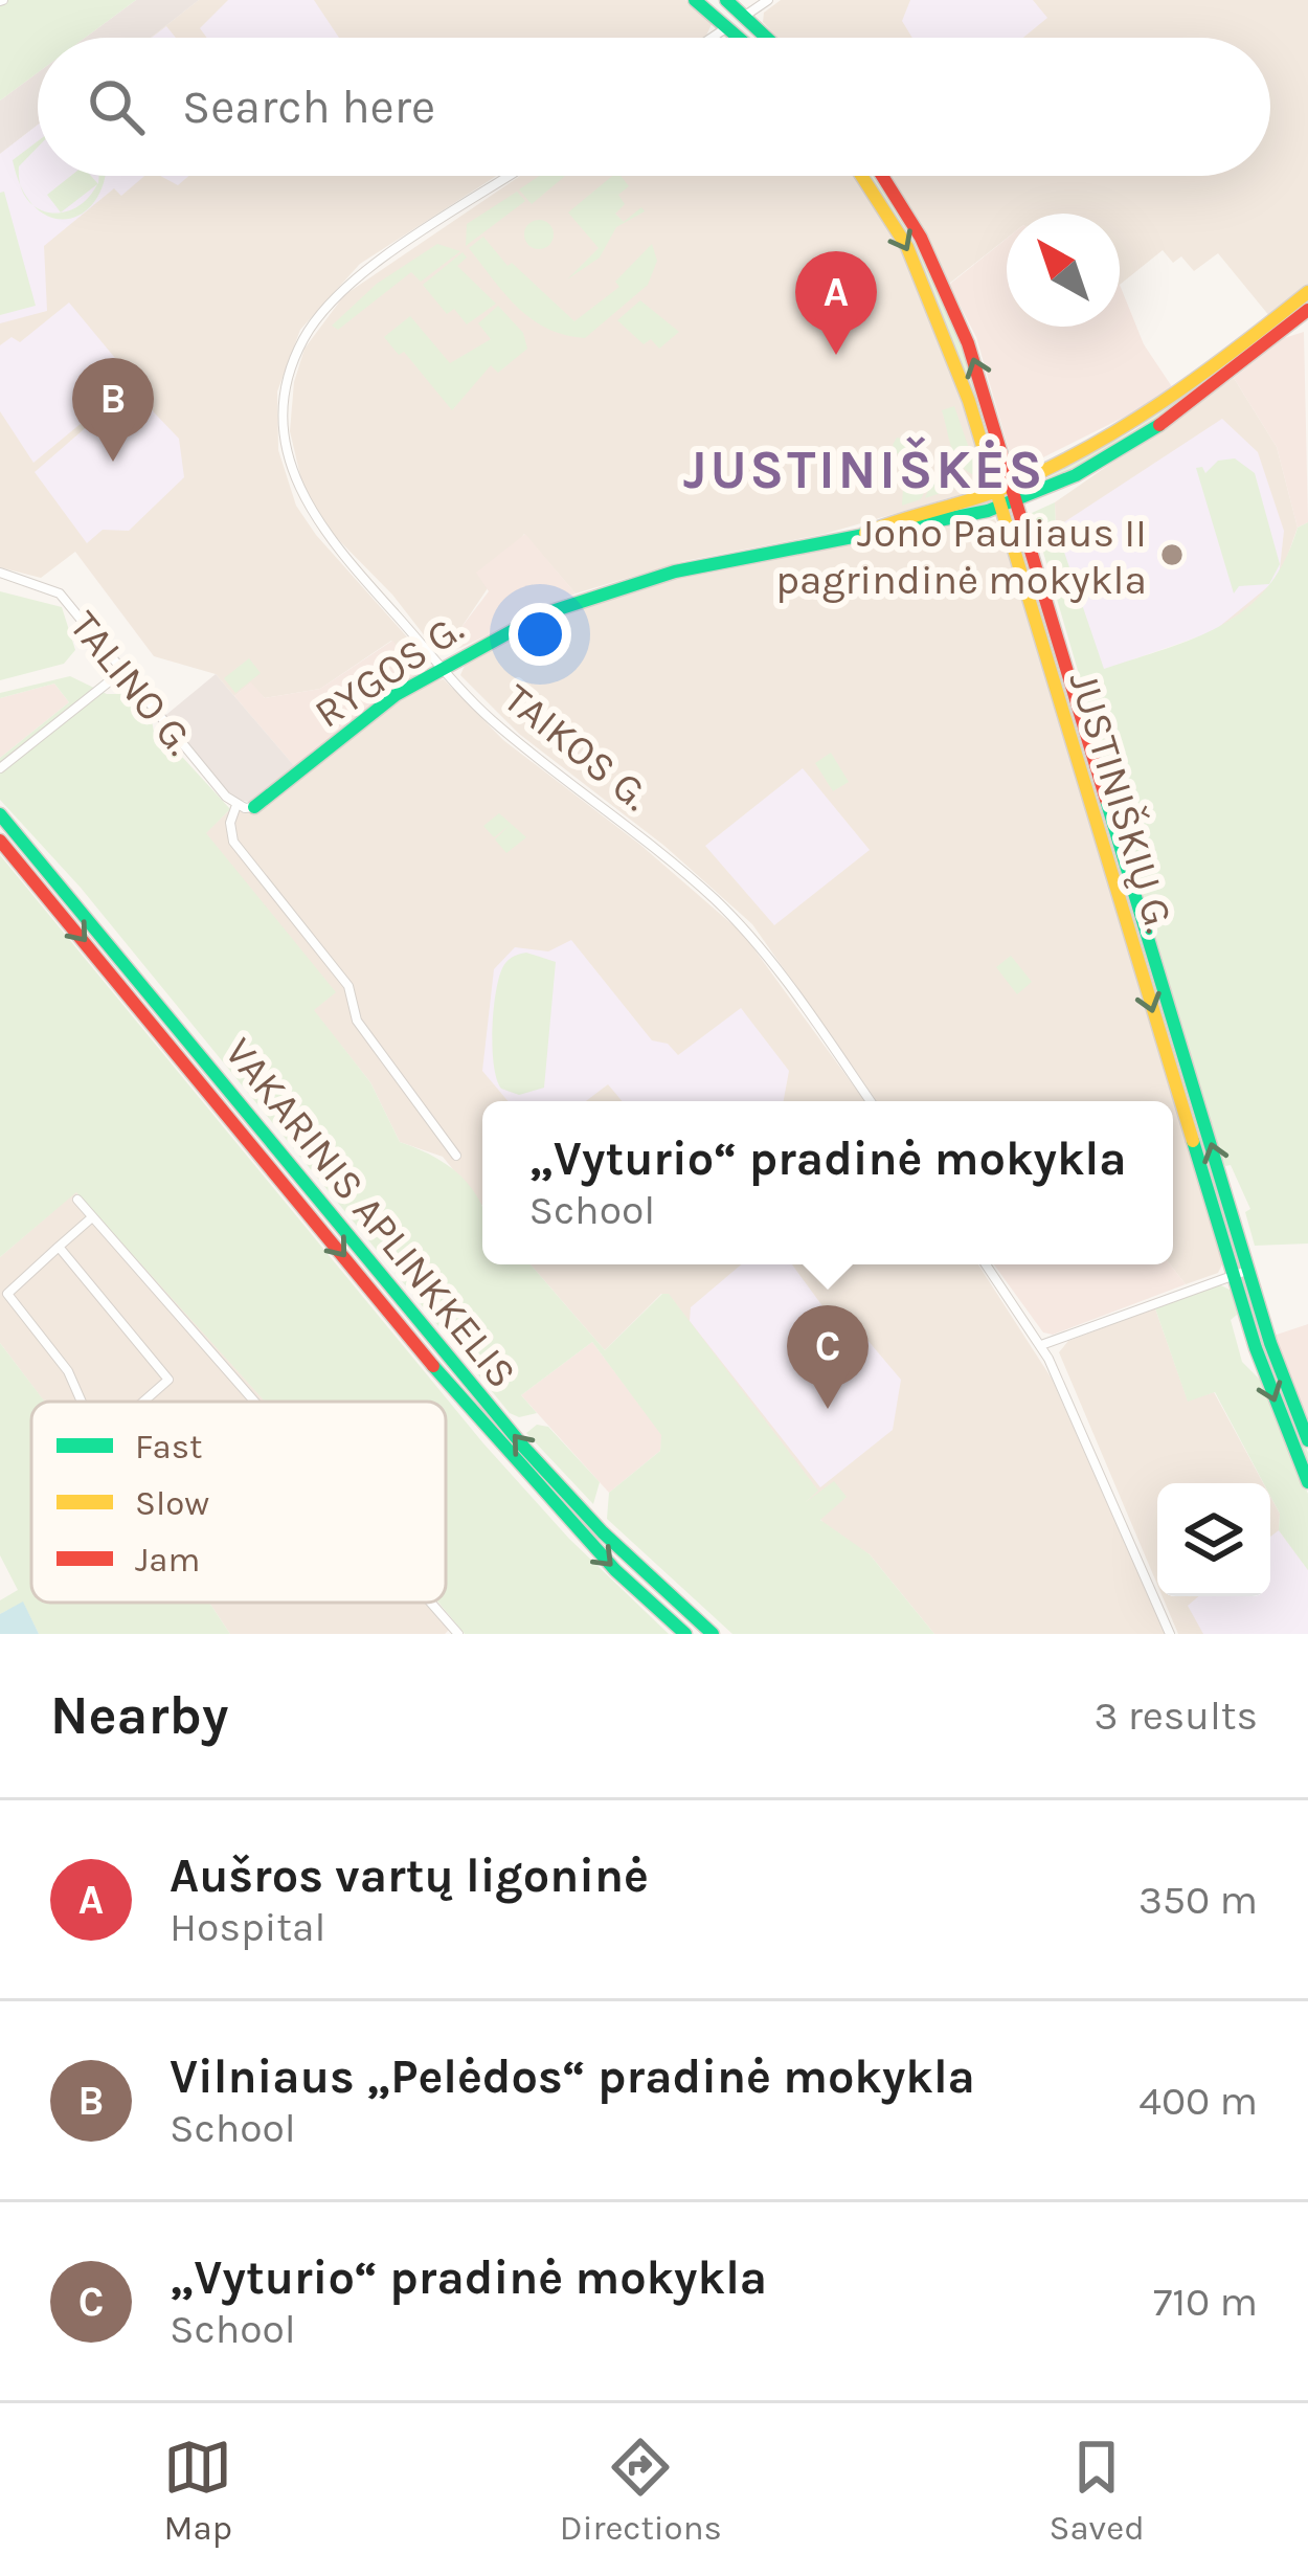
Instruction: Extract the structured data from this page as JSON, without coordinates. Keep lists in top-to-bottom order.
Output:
{
  "streets": {
    "main road": ["RYGOS G.", "JUSTINIŠKIŲ G.", "VAKARINIS APLINKKELIS"],
    "street": ["TALINO G.", "TAIKOS G."]
  },
  "crossings": [
    ["RYGOS G.", "TAIKOS G."],
    ["RYGOS G.", "JUSTINIŠKIŲ G."]
  ],
  "districts": ["JUSTINIŠKĖS"],
  "places": ["Jono Pauliaus II pagrindinė mokykla"],
  "legend": ["Fast", "Slow", "Jam"],
  "north": "top left",
  "page": {
    "search": "Search here",
    "pins": ["A", "B", "C"],
    "popup": ["„Vyturio“ pradinė mokykla", "School"],
    "heading": ["Nearby", "3 results"],
    "list": [
      {
        "mark": "A",
        "name": "Aušros vartų ligoninė",
        "note": "Hospital",
        "value": "350 m"
      },
      {
        "mark": "B",
        "name": "Vilniaus „Pelėdos“ pradinė mokykla",
        "note": "School",
        "value": "400 m"
      },
      {
        "mark": "C",
        "name": "„Vyturio“ pradinė mokykla",
        "note": "School",
        "value": "710 m"
      }
    ],
    "nav": ["Map", "Directions", "Saved"]
  }
}
